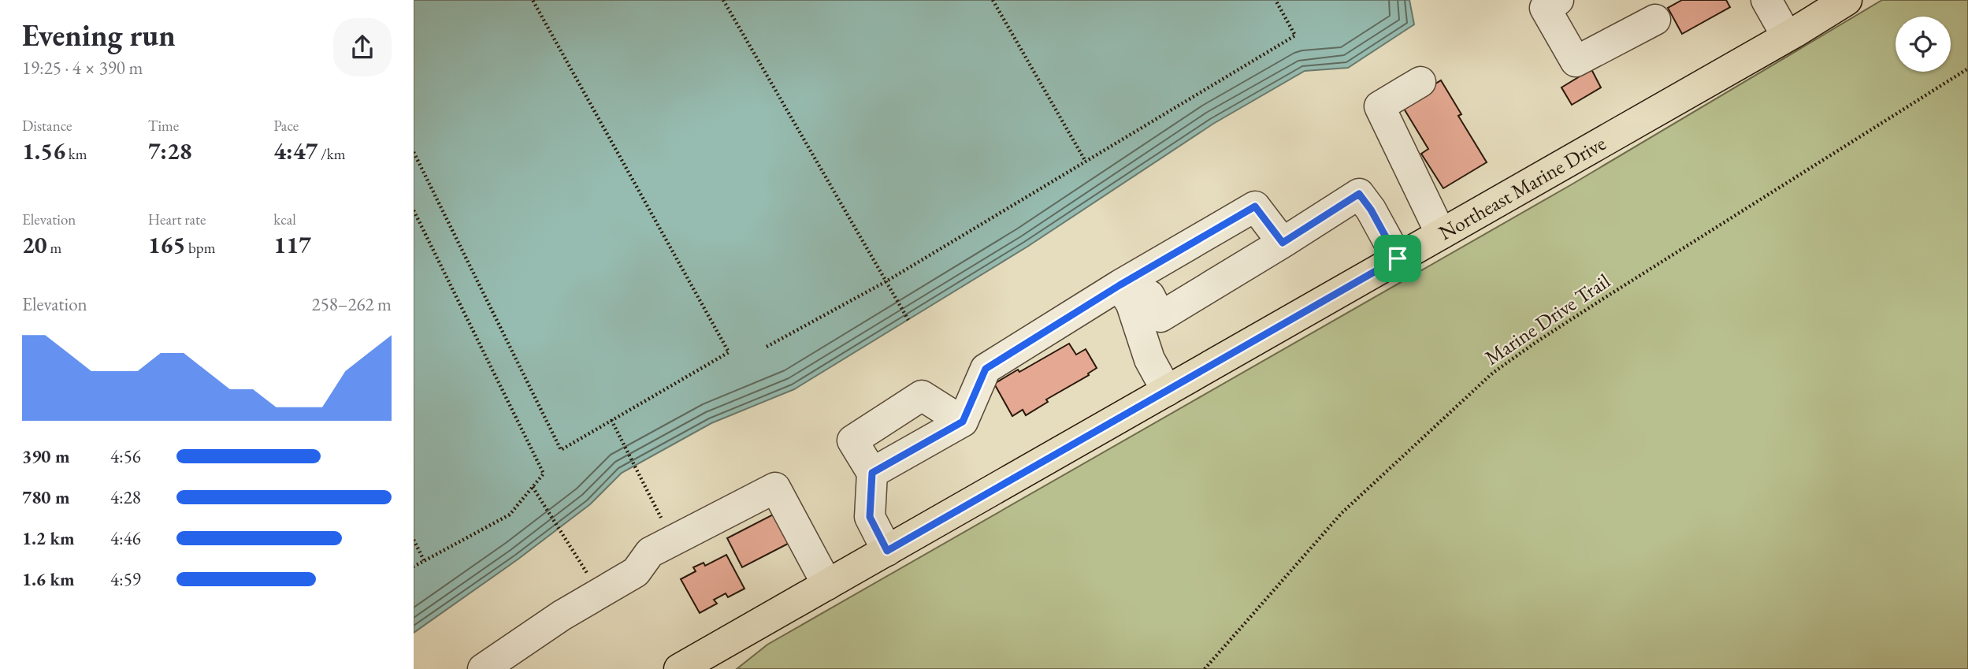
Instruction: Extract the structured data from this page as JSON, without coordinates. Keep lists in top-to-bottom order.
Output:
{
  "streets": {
    "main road": ["Northeast Marine Drive"],
    "path": ["Marine Drive Trail"]
  },
  "page": {
    "heading": ["Evening run", "19:25 · 4 × 390 m"],
    "stats": [
      ["Distance", "1.56 km"],
      ["Time", "7:28"],
      ["Pace", "4:47 /km"],
      ["Elevation", "20 m"],
      ["Heart rate", "165 bpm"],
      ["kcal", "117"]
    ],
    "chart": ["Elevation", "258–262 m"],
    "list": [
      {
        "name": "390 m",
        "note": "4:56"
      },
      {
        "name": "780 m",
        "note": "4:28"
      },
      {
        "name": "1.2 km",
        "note": "4:46"
      },
      {
        "name": "1.6 km",
        "note": "4:59"
      }
    ]
  }
}
